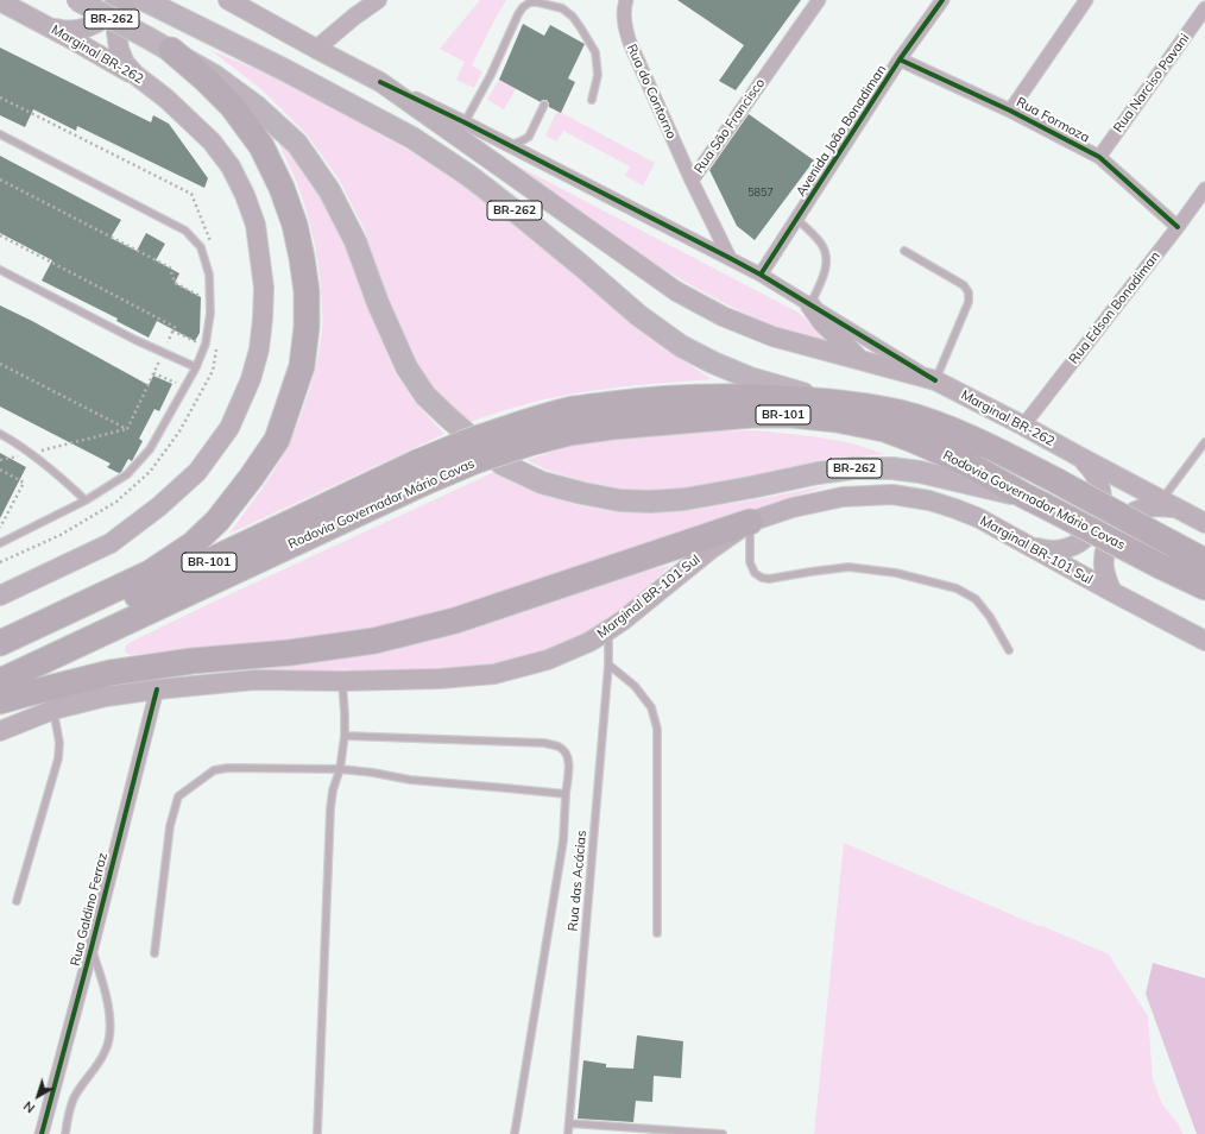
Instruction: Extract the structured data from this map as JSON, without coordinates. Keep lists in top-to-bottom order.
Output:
{
  "streets": {
    "highway": ["BR-101", "Rodovia Governador Mário Covas"],
    "main road": ["BR-262", "Marginal BR-262", "Marginal BR-101 Sul"],
    "street": [
      "Rua Narciso Pavani",
      "Rua do Contorno",
      "Rua Formoza",
      "Rua São Francisco",
      "Avenida João Bonadiman",
      "Rua Edson Bonadiman",
      "Rua Galdino Ferraz"
    ],
    "lane": ["Rua das Acácias"]
  },
  "crossings": [
    ["BR-262", "Rodovia Governador Mário Covas"],
    ["Marginal BR-262", "Rua Edson Bonadiman"],
    ["Rua Narciso Pavani", "Rua Formoza"],
    ["Rua do Contorno", "Rua São Francisco"],
    ["Rua Formoza", "Avenida João Bonadiman"],
    ["Rua Formoza", "Rua Edson Bonadiman"],
    ["Marginal BR-101 Sul", "Rua das Acácias"],
    ["Marginal BR-101 Sul", "Rua Galdino Ferraz"]
  ],
  "house_numbers": ["5857"],
  "north": "bottom left"
}
